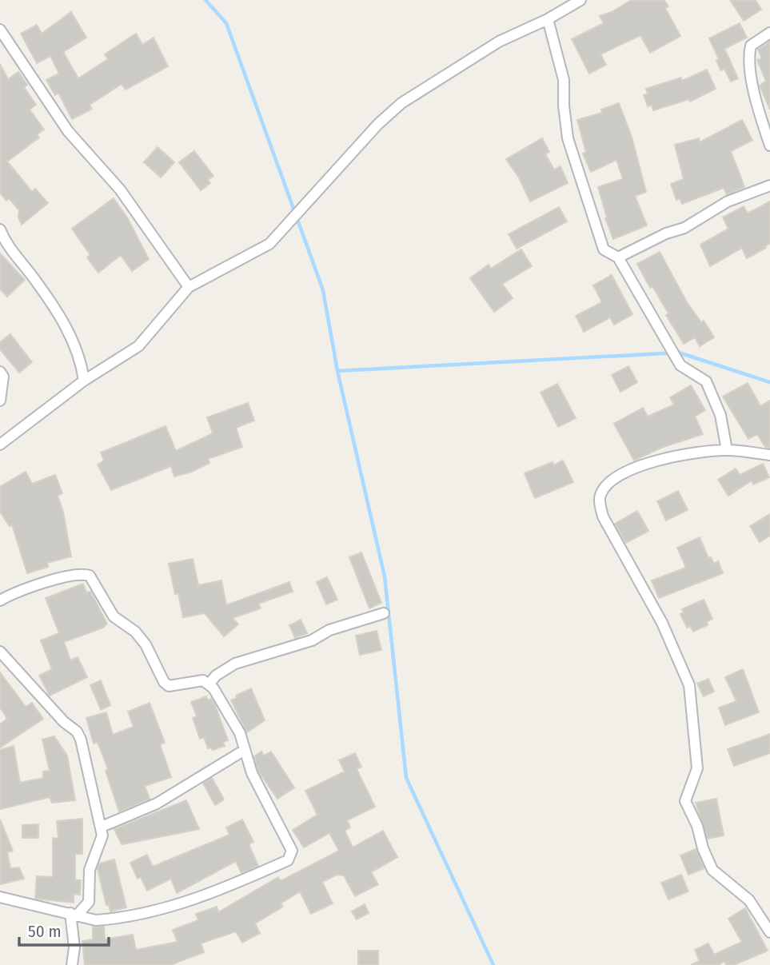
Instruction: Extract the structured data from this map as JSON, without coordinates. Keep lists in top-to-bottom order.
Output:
{
  "scale_bar": "50 m"
}
